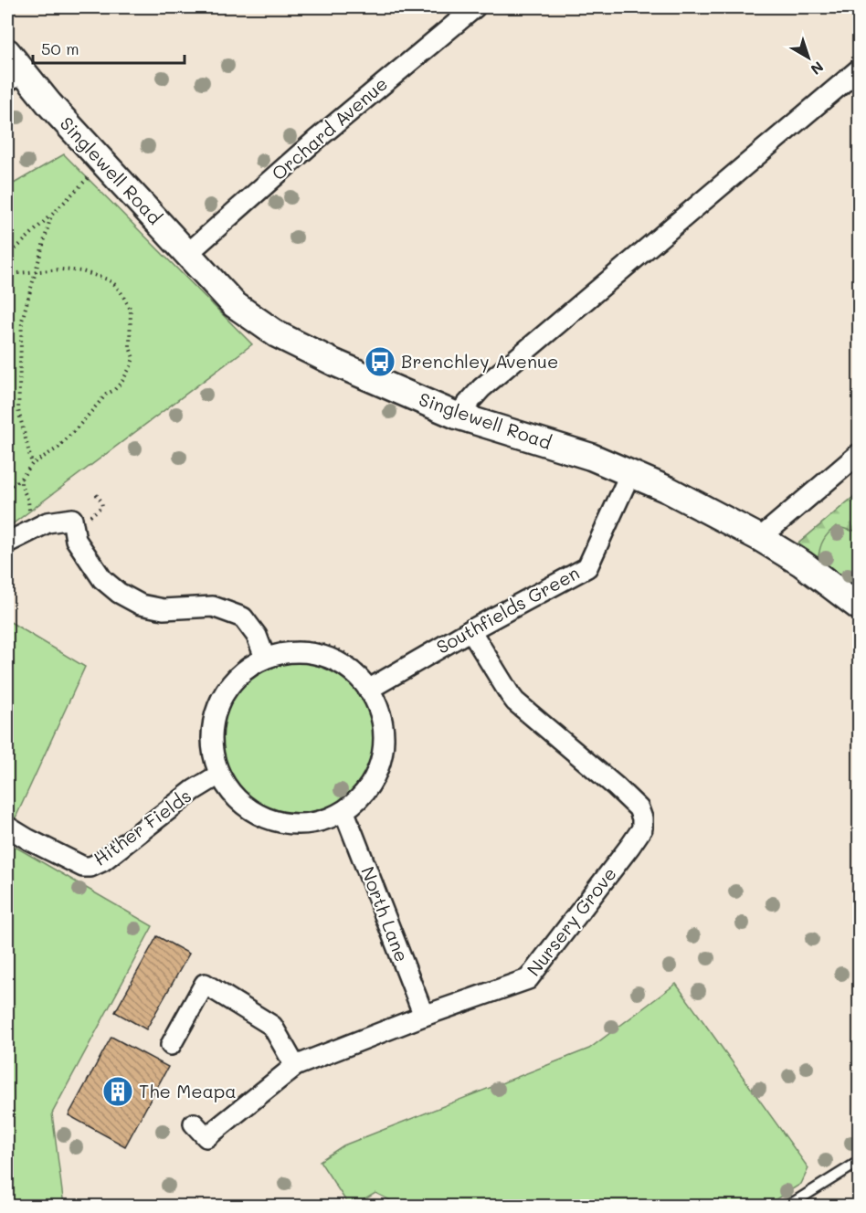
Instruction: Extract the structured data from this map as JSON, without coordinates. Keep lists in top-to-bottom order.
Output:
{
  "streets": {
    "street": [
      "Orchard Avenue",
      "Singlewell Road",
      "Southfields Green",
      "Hither Fields",
      "North Lane",
      "Nursery Grove"
    ]
  },
  "crossings": [
    ["Orchard Avenue", "Singlewell Road"],
    ["Singlewell Road", "Southfields Green"],
    ["Southfields Green", "Hither Fields"],
    ["Southfields Green", "North Lane"],
    ["Southfields Green", "Nursery Grove"],
    ["Hither Fields", "North Lane"],
    ["North Lane", "Nursery Grove"]
  ],
  "places": {
    "bus stop": ["Brenchley Avenue"],
    "building": ["The Meapa"]
  },
  "scale_bar": "50 m",
  "north": "bottom right"
}
